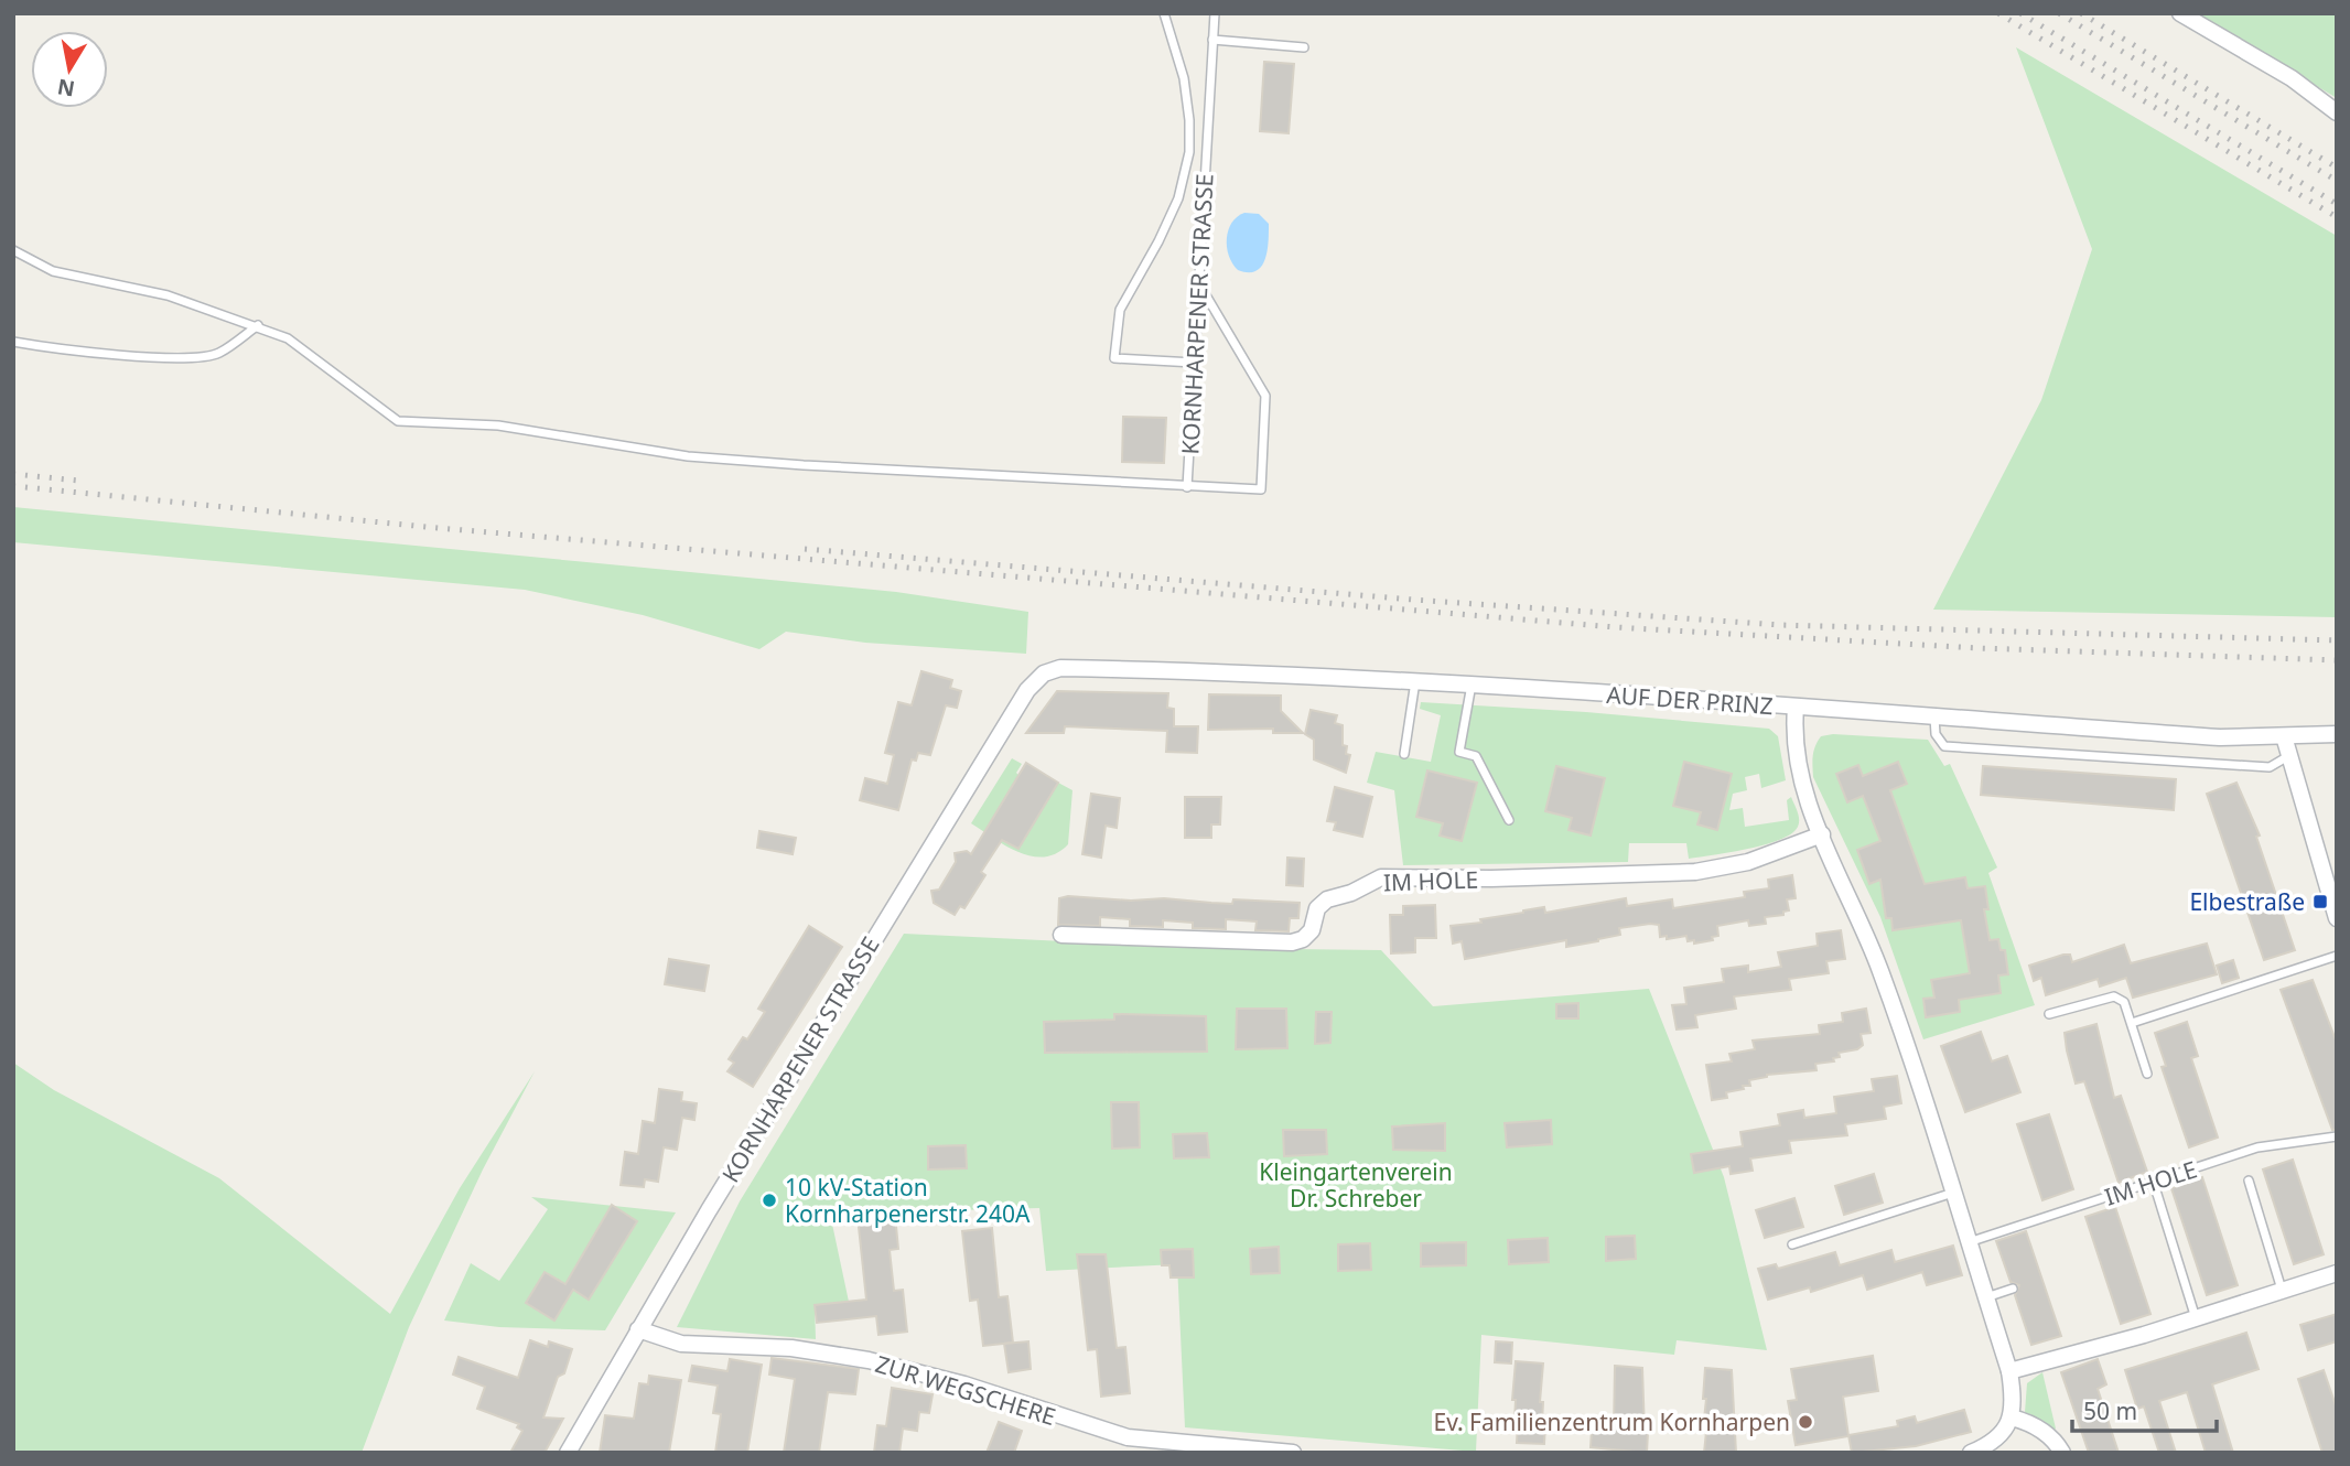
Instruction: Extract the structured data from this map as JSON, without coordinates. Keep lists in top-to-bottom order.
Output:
{
  "streets": {
    "street": [
      "KORNHARPENER STRASSE",
      "AUF DER PRINZ",
      "IM HOLE",
      "ZUR WEGSCHERE"
    ]
  },
  "crossings": [
    ["KORNHARPENER STRASSE", "AUF DER PRINZ"],
    ["KORNHARPENER STRASSE", "ZUR WEGSCHERE"]
  ],
  "parks": ["Kleingartenverein Dr. Schreber"],
  "places": {
    "transit": ["Elbestraße"],
    "other": ["10 kV-Station Kornharpenerstr. 240A", "Ev. Familienzentrum Kornharpen"]
  },
  "scale_bar": "50 m",
  "north": "bottom"
}
